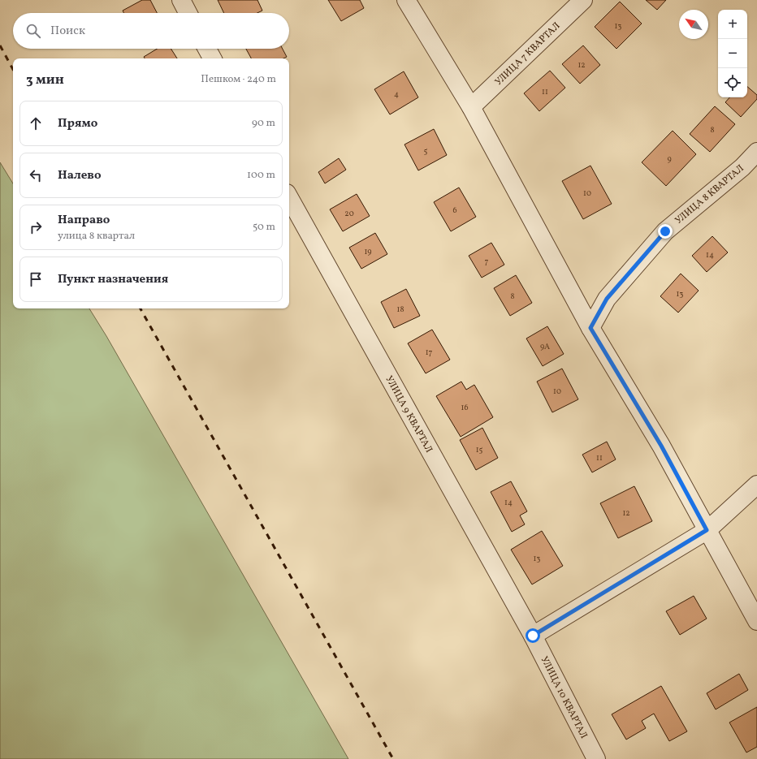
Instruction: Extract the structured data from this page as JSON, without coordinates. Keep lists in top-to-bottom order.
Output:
{
  "streets": {
    "street": [
      "УЛИЦА 7 КВАРТАЛ",
      "УЛИЦА 8 КВАРТАЛ",
      "УЛИЦА 9 КВАРТАЛ",
      "УЛИЦА 10 КВАРТАЛ"
    ]
  },
  "crossings": [
    ["УЛИЦА 9 КВАРТАЛ", "УЛИЦА 10 КВАРТАЛ"]
  ],
  "house_numbers": [
    "13",
    "12",
    "11",
    "4",
    "8",
    "5",
    "9",
    "10",
    "6",
    "20",
    "19",
    "14",
    "7",
    "13",
    "8",
    "18",
    "9А",
    "17",
    "10",
    "16",
    "15",
    "11",
    "14",
    "12",
    "13"
  ],
  "north": "top left",
  "page": {
    "map_buttons": ["+", "−"],
    "search": "Поиск",
    "heading": ["3 мин", "Пешком · 240 m"],
    "list": [
      ["Прямо", "90 m"],
      ["Налево", "100 m"],
      ["Направо", "улица 8 квартал", "50 m"],
      "Пункт назначения"
    ]
  }
}
